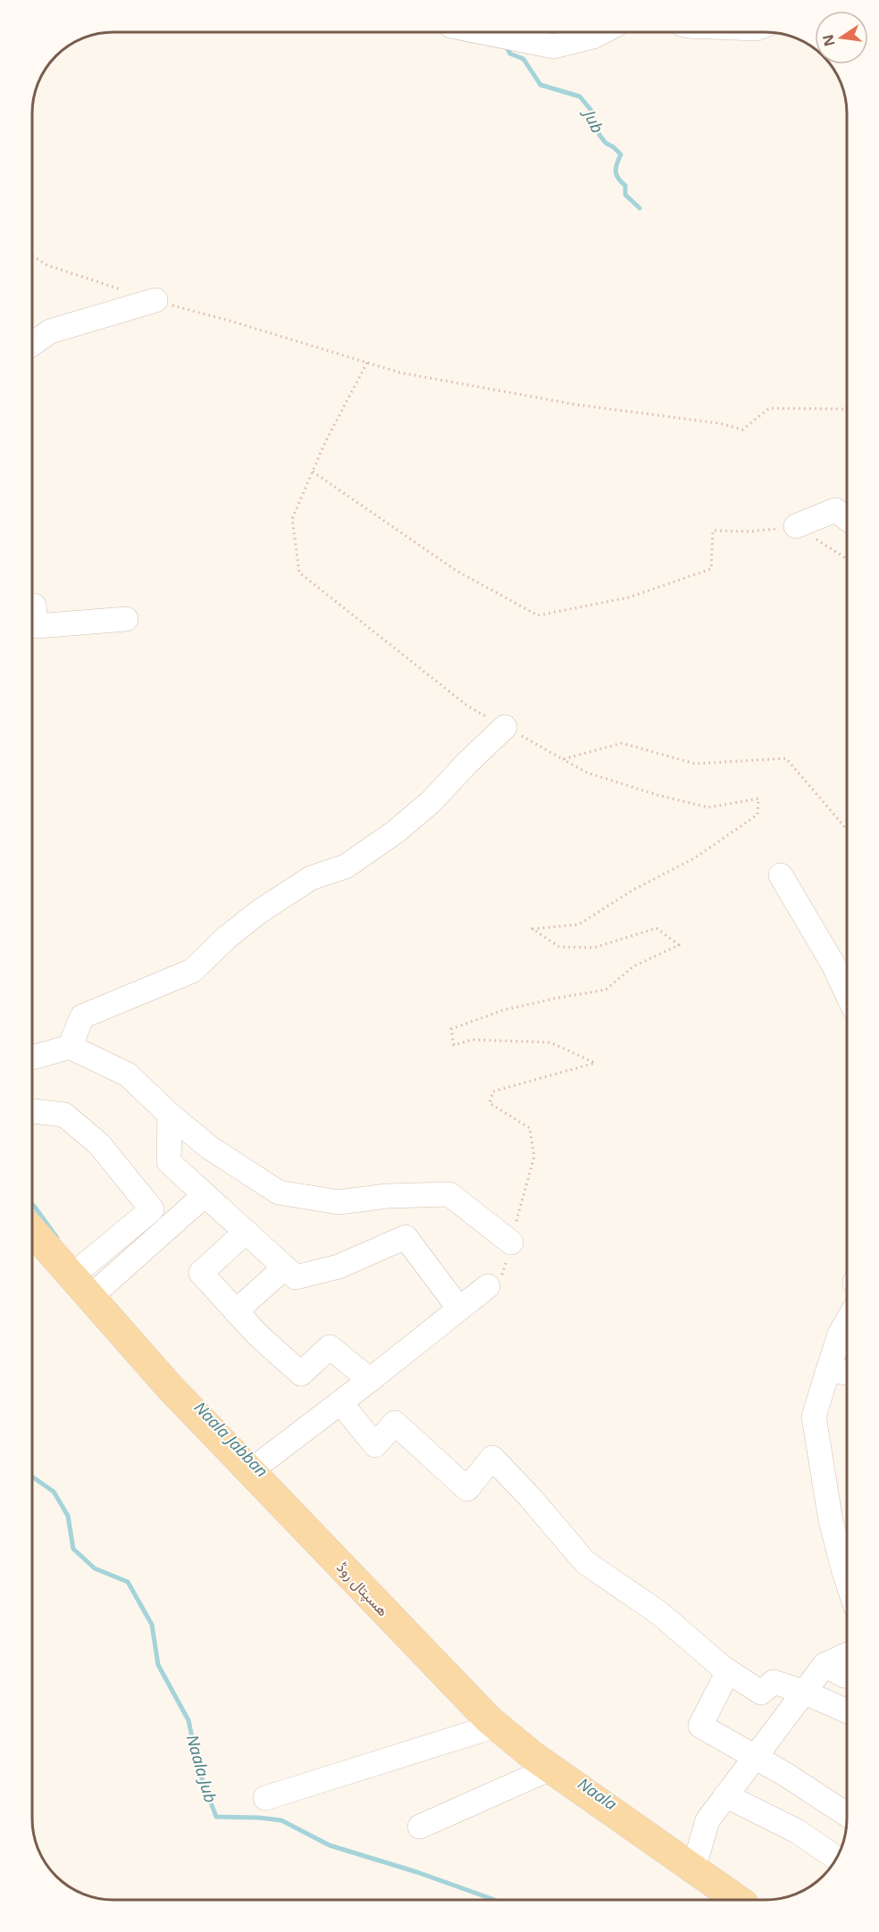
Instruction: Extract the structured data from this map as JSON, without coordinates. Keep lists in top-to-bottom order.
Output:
{
  "streets": {
    "main road": ["ھسپتال روڈ"]
  },
  "water": [
    "Jub",
    "Naala Jabban",
    "Naala Jub",
    "Naala"
  ],
  "north": "left"
}
